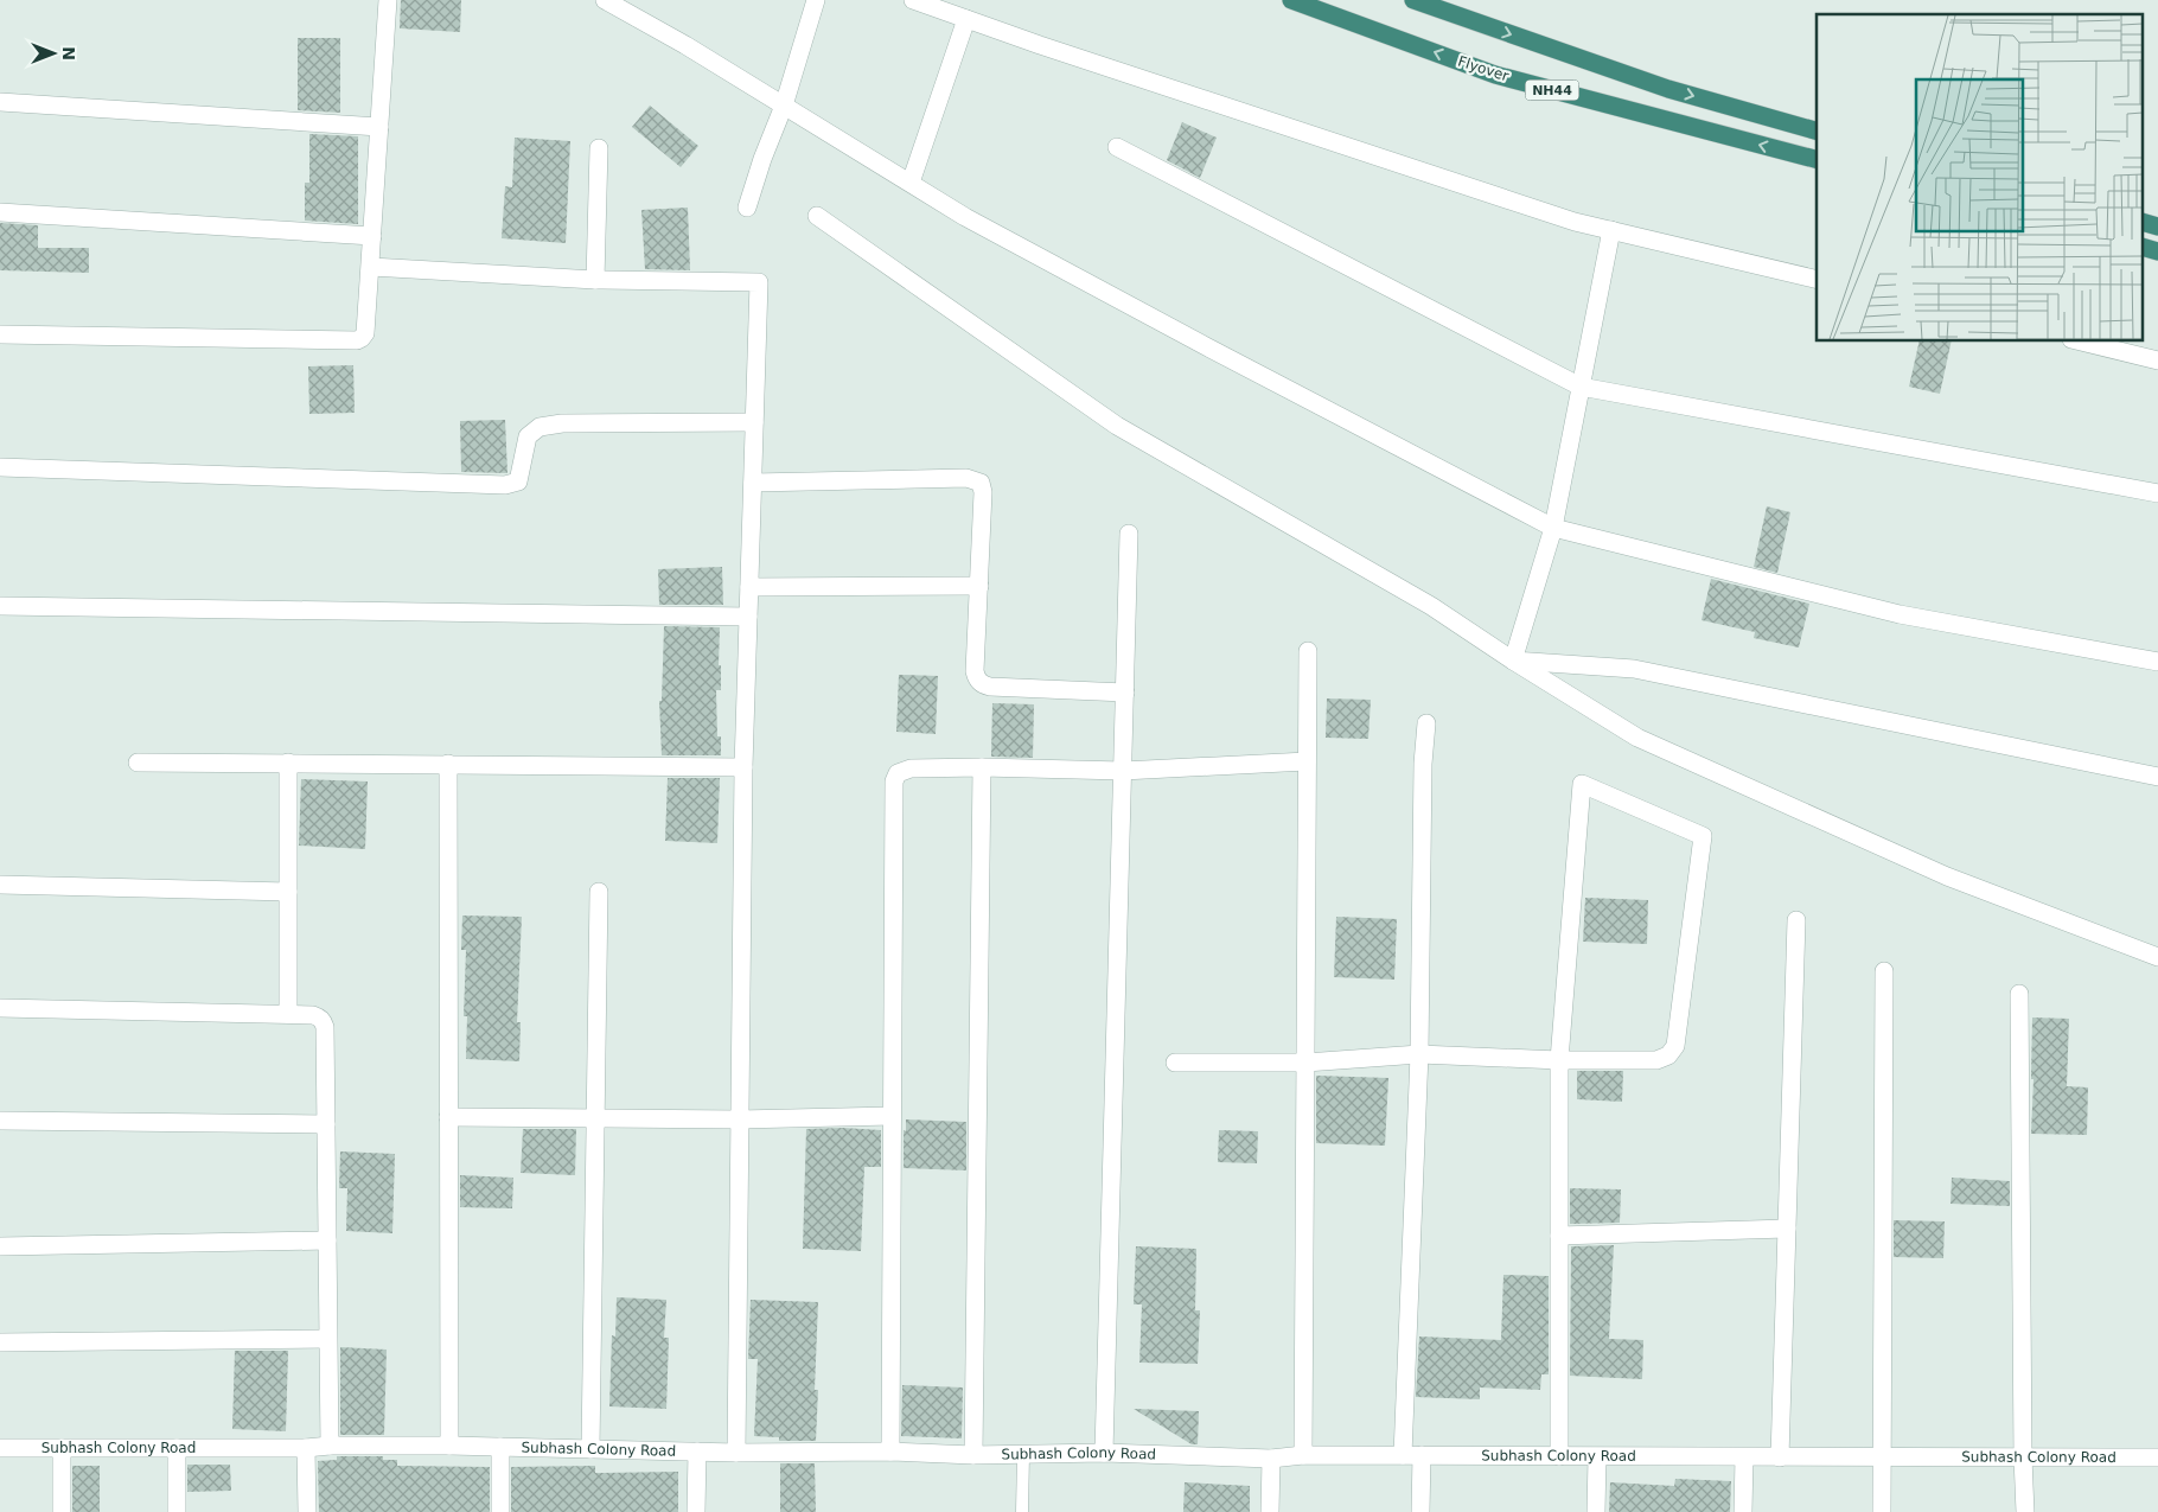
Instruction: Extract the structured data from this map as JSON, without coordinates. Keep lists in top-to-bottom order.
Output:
{
  "streets": {
    "highway": ["Flyover", "NH44"],
    "street": ["Subhash Colony Road"]
  },
  "north": "right"
}
